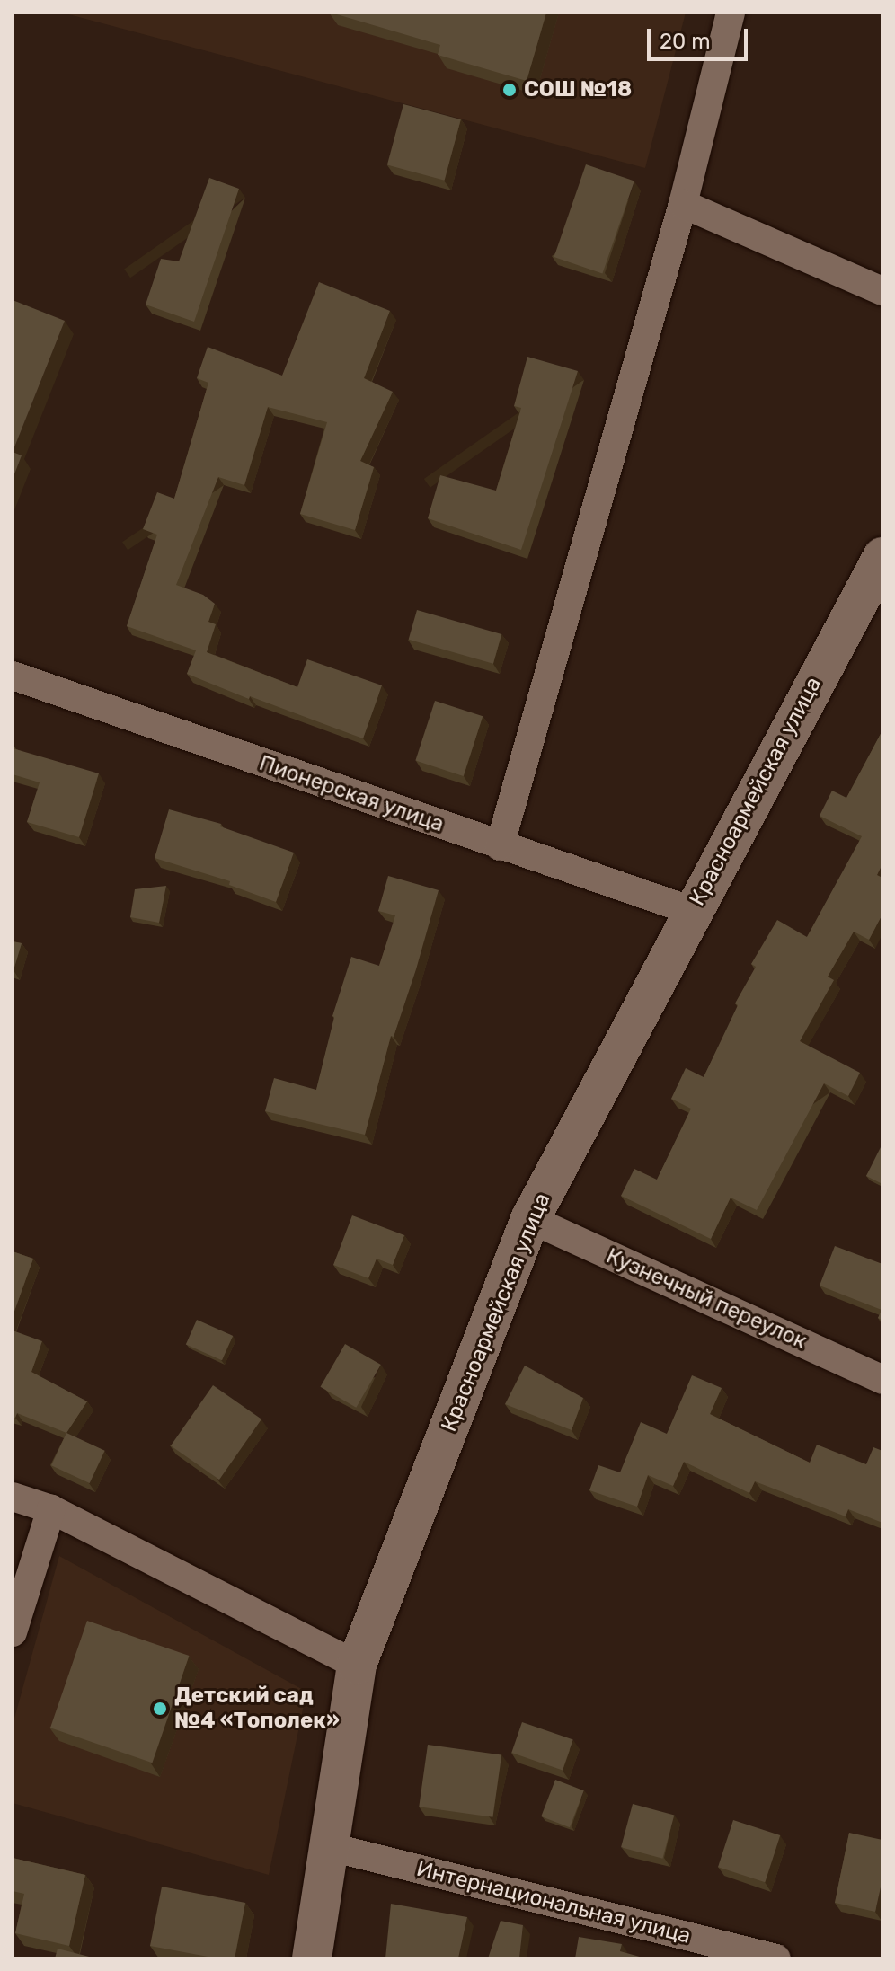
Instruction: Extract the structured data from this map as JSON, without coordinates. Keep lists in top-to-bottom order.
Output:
{
  "streets": {
    "main road": ["Красноармейская улица"],
    "street": ["Пионерская улица", "Кузнечный переулок", "Интернациональная улица"]
  },
  "crossings": [
    ["Красноармейская улица", "Пионерская улица"],
    ["Красноармейская улица", "Кузнечный переулок"],
    ["Красноармейская улица", "Интернациональная улица"]
  ],
  "places": ["СОШ №18", "Детский сад №4 «Тополек»"],
  "scale_bar": "20 m"
}
